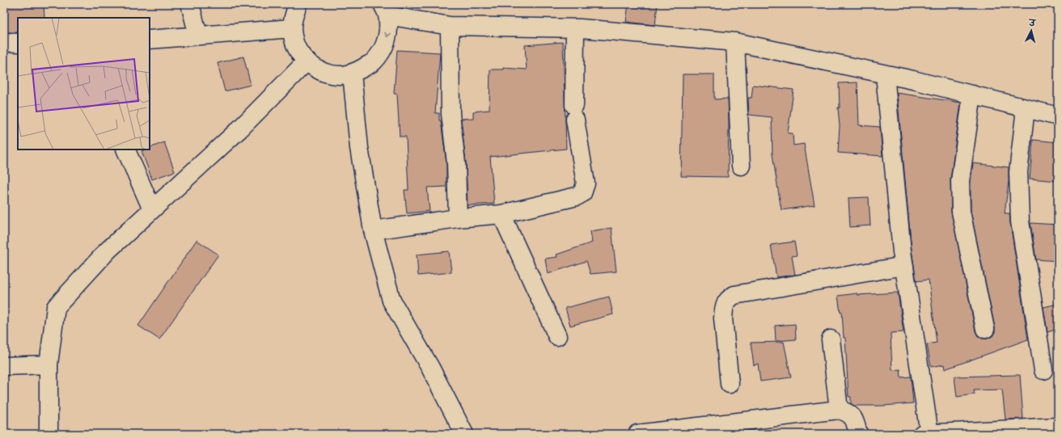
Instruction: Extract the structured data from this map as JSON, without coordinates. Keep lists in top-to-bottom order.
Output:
{
  "north": "top"
}
